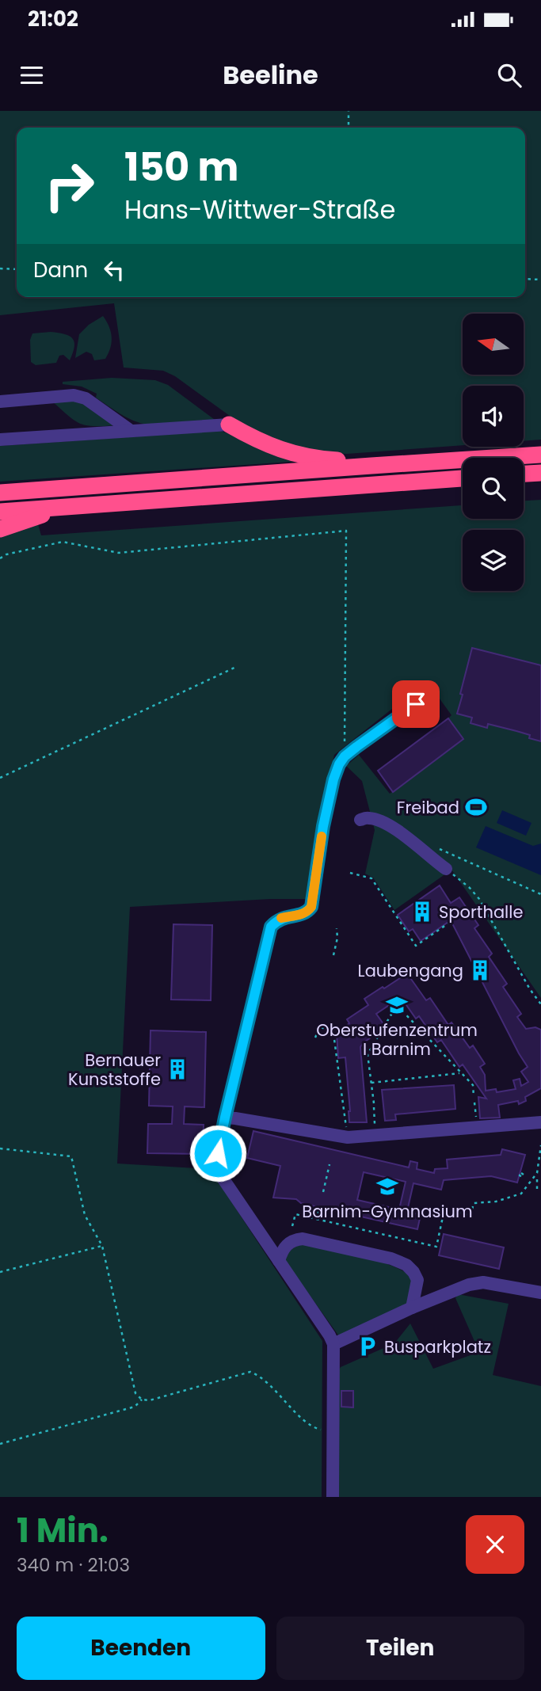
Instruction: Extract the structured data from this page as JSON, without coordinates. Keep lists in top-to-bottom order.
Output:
{
  "places": {
    "sports": ["Freibad"],
    "building": ["Sporthalle", "Laubengang", "Bernauer Kunststoffe"],
    "school or university": ["Oberstufenzentrum I Barnim", "Barnim-Gymnasium"],
    "parking": ["Busparkplatz"]
  },
  "north": "left",
  "page": {
    "status": "21:02",
    "header": "Beeline",
    "turn": ["150 m", "Hans-Wittwer-Straße"],
    "then": "Dann",
    "heading": ["1 Min.", "340 m · 21:03"],
    "buttons": ["Beenden", "Teilen"]
  }
}
